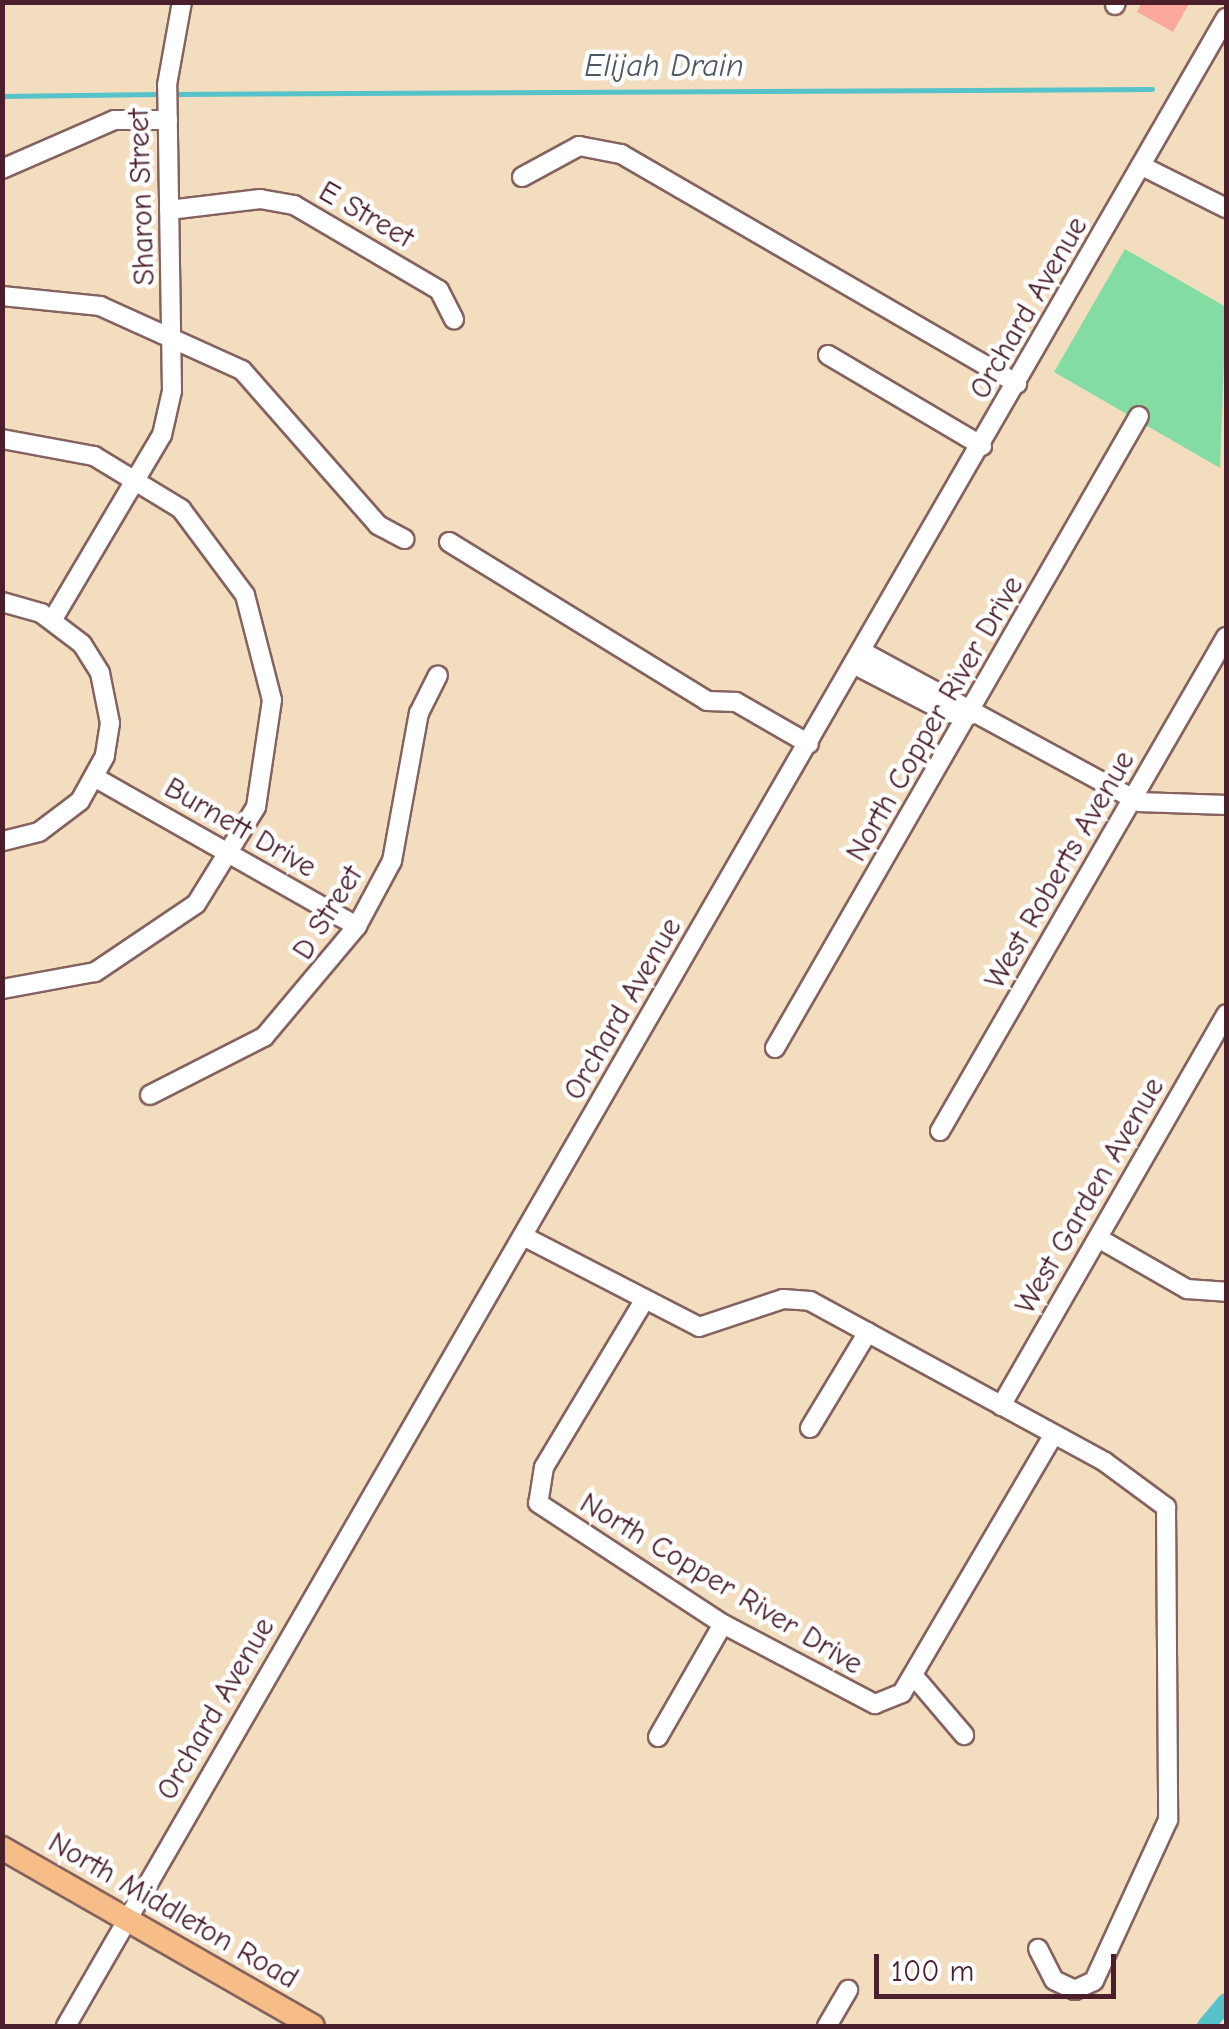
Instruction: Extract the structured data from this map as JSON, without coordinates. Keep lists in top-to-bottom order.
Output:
{
  "streets": {
    "main road": ["North Middleton Road"],
    "street": [
      "Sharon Street",
      "E Street",
      "Orchard Avenue",
      "North Copper River Drive",
      "Burnett Drive",
      "West Roberts Avenue",
      "D Street",
      "West Garden Avenue"
    ]
  },
  "crossings": [
    ["Sharon Street", "E Street"],
    ["Orchard Avenue", "North Middleton Road"],
    ["Burnett Drive", "D Street"]
  ],
  "water": ["Elijah Drain"],
  "scale_bar": "100 m"
}
